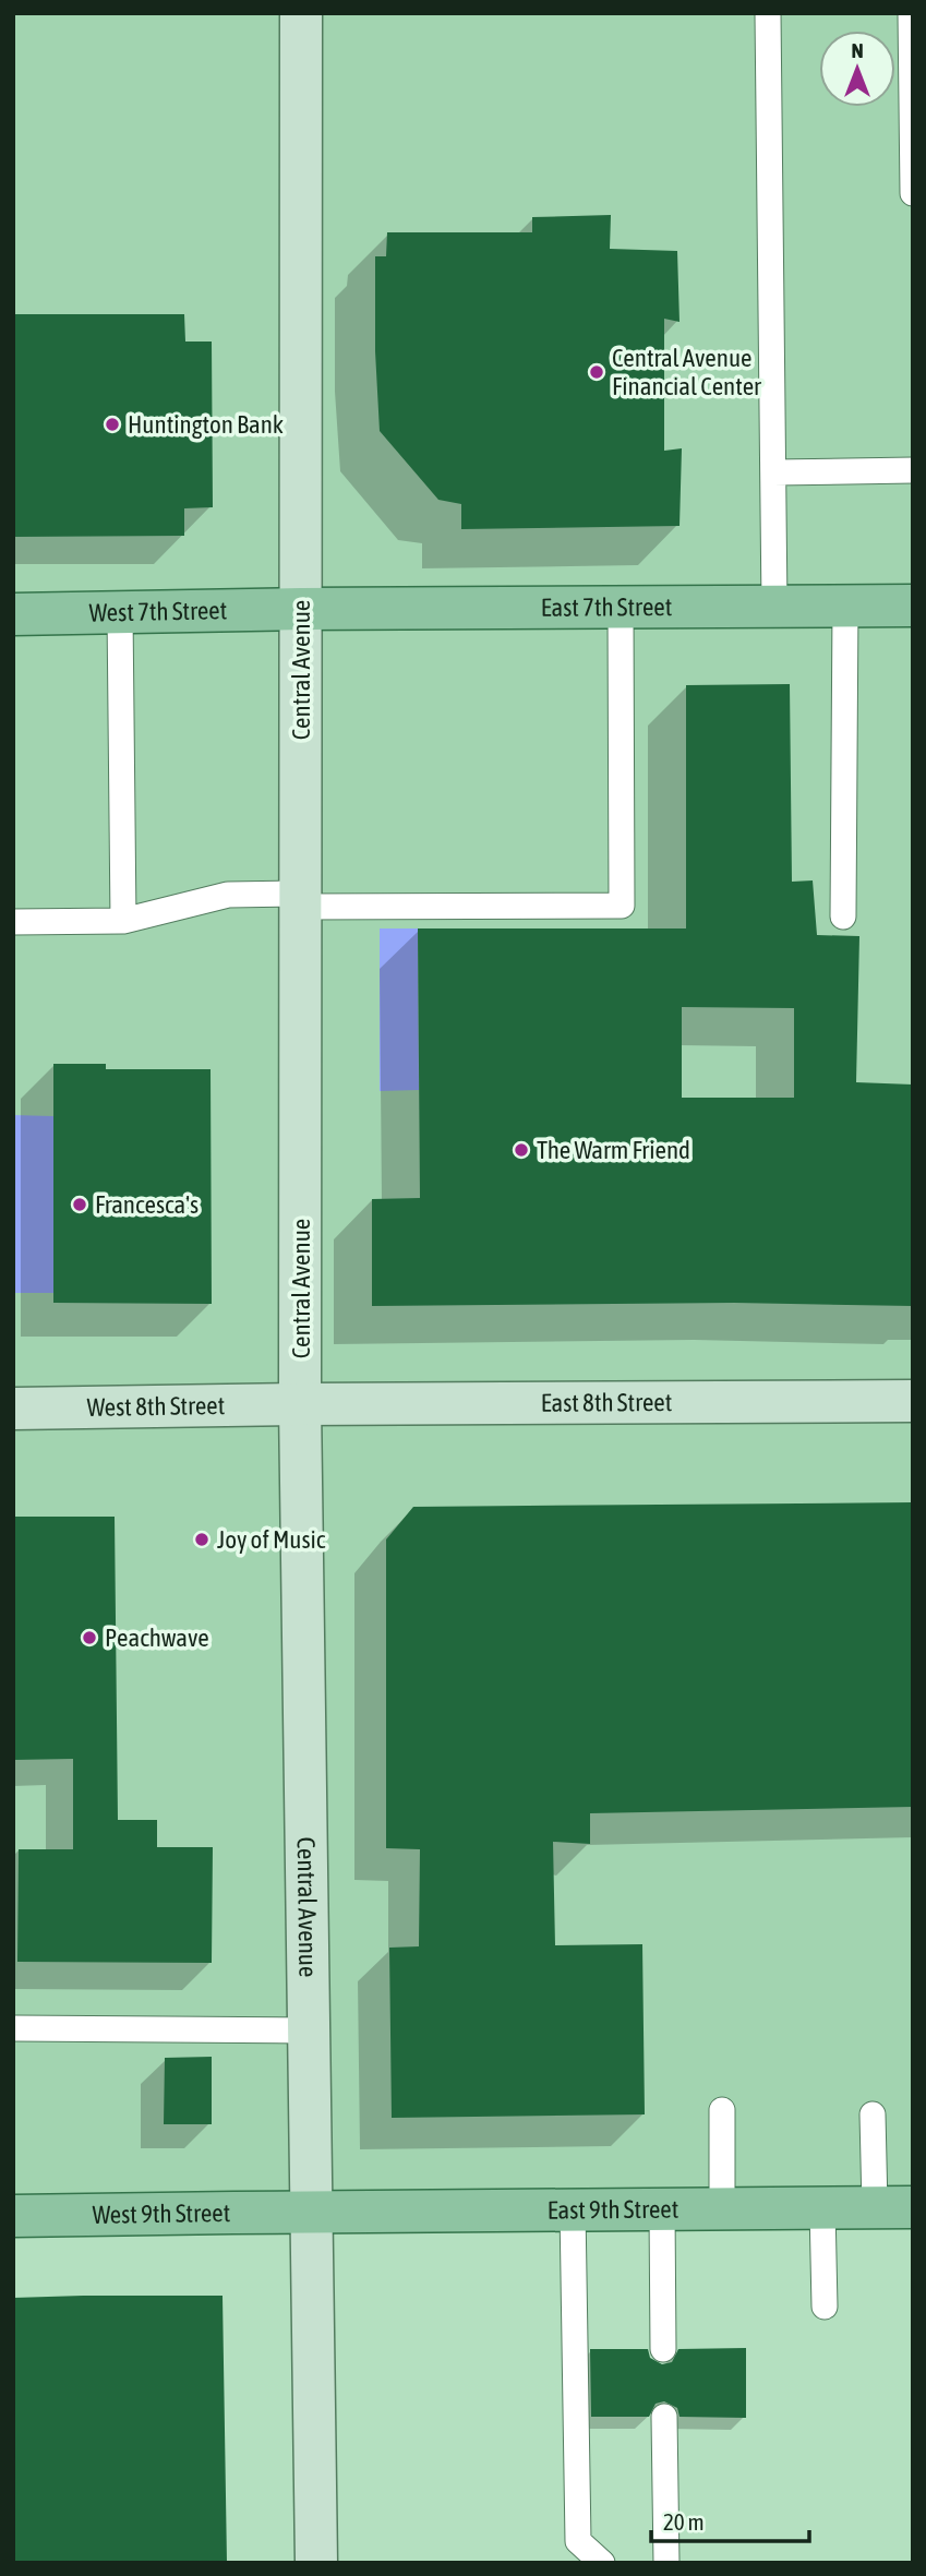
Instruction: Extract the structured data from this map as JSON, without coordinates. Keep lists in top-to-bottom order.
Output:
{
  "streets": {
    "main road": [
      "East 7th Street",
      "West 7th Street",
      "East 9th Street",
      "West 9th Street"
    ],
    "street": ["Central Avenue", "East 8th Street", "West 8th Street"]
  },
  "crossings": [
    ["East 7th Street", "West 7th Street"],
    ["East 7th Street", "Central Avenue"],
    ["West 7th Street", "Central Avenue"],
    ["Central Avenue", "East 8th Street"],
    ["Central Avenue", "West 8th Street"],
    ["Central Avenue", "East 9th Street"],
    ["Central Avenue", "West 9th Street"],
    ["East 8th Street", "West 8th Street"],
    ["East 9th Street", "West 9th Street"]
  ],
  "places": [
    "Central Avenue Financial Center",
    "Huntington Bank",
    "The Warm Friend",
    "Francesca's",
    "Joy of Music",
    "Peachwave"
  ],
  "scale_bar": "20 m",
  "north": "top"
}
